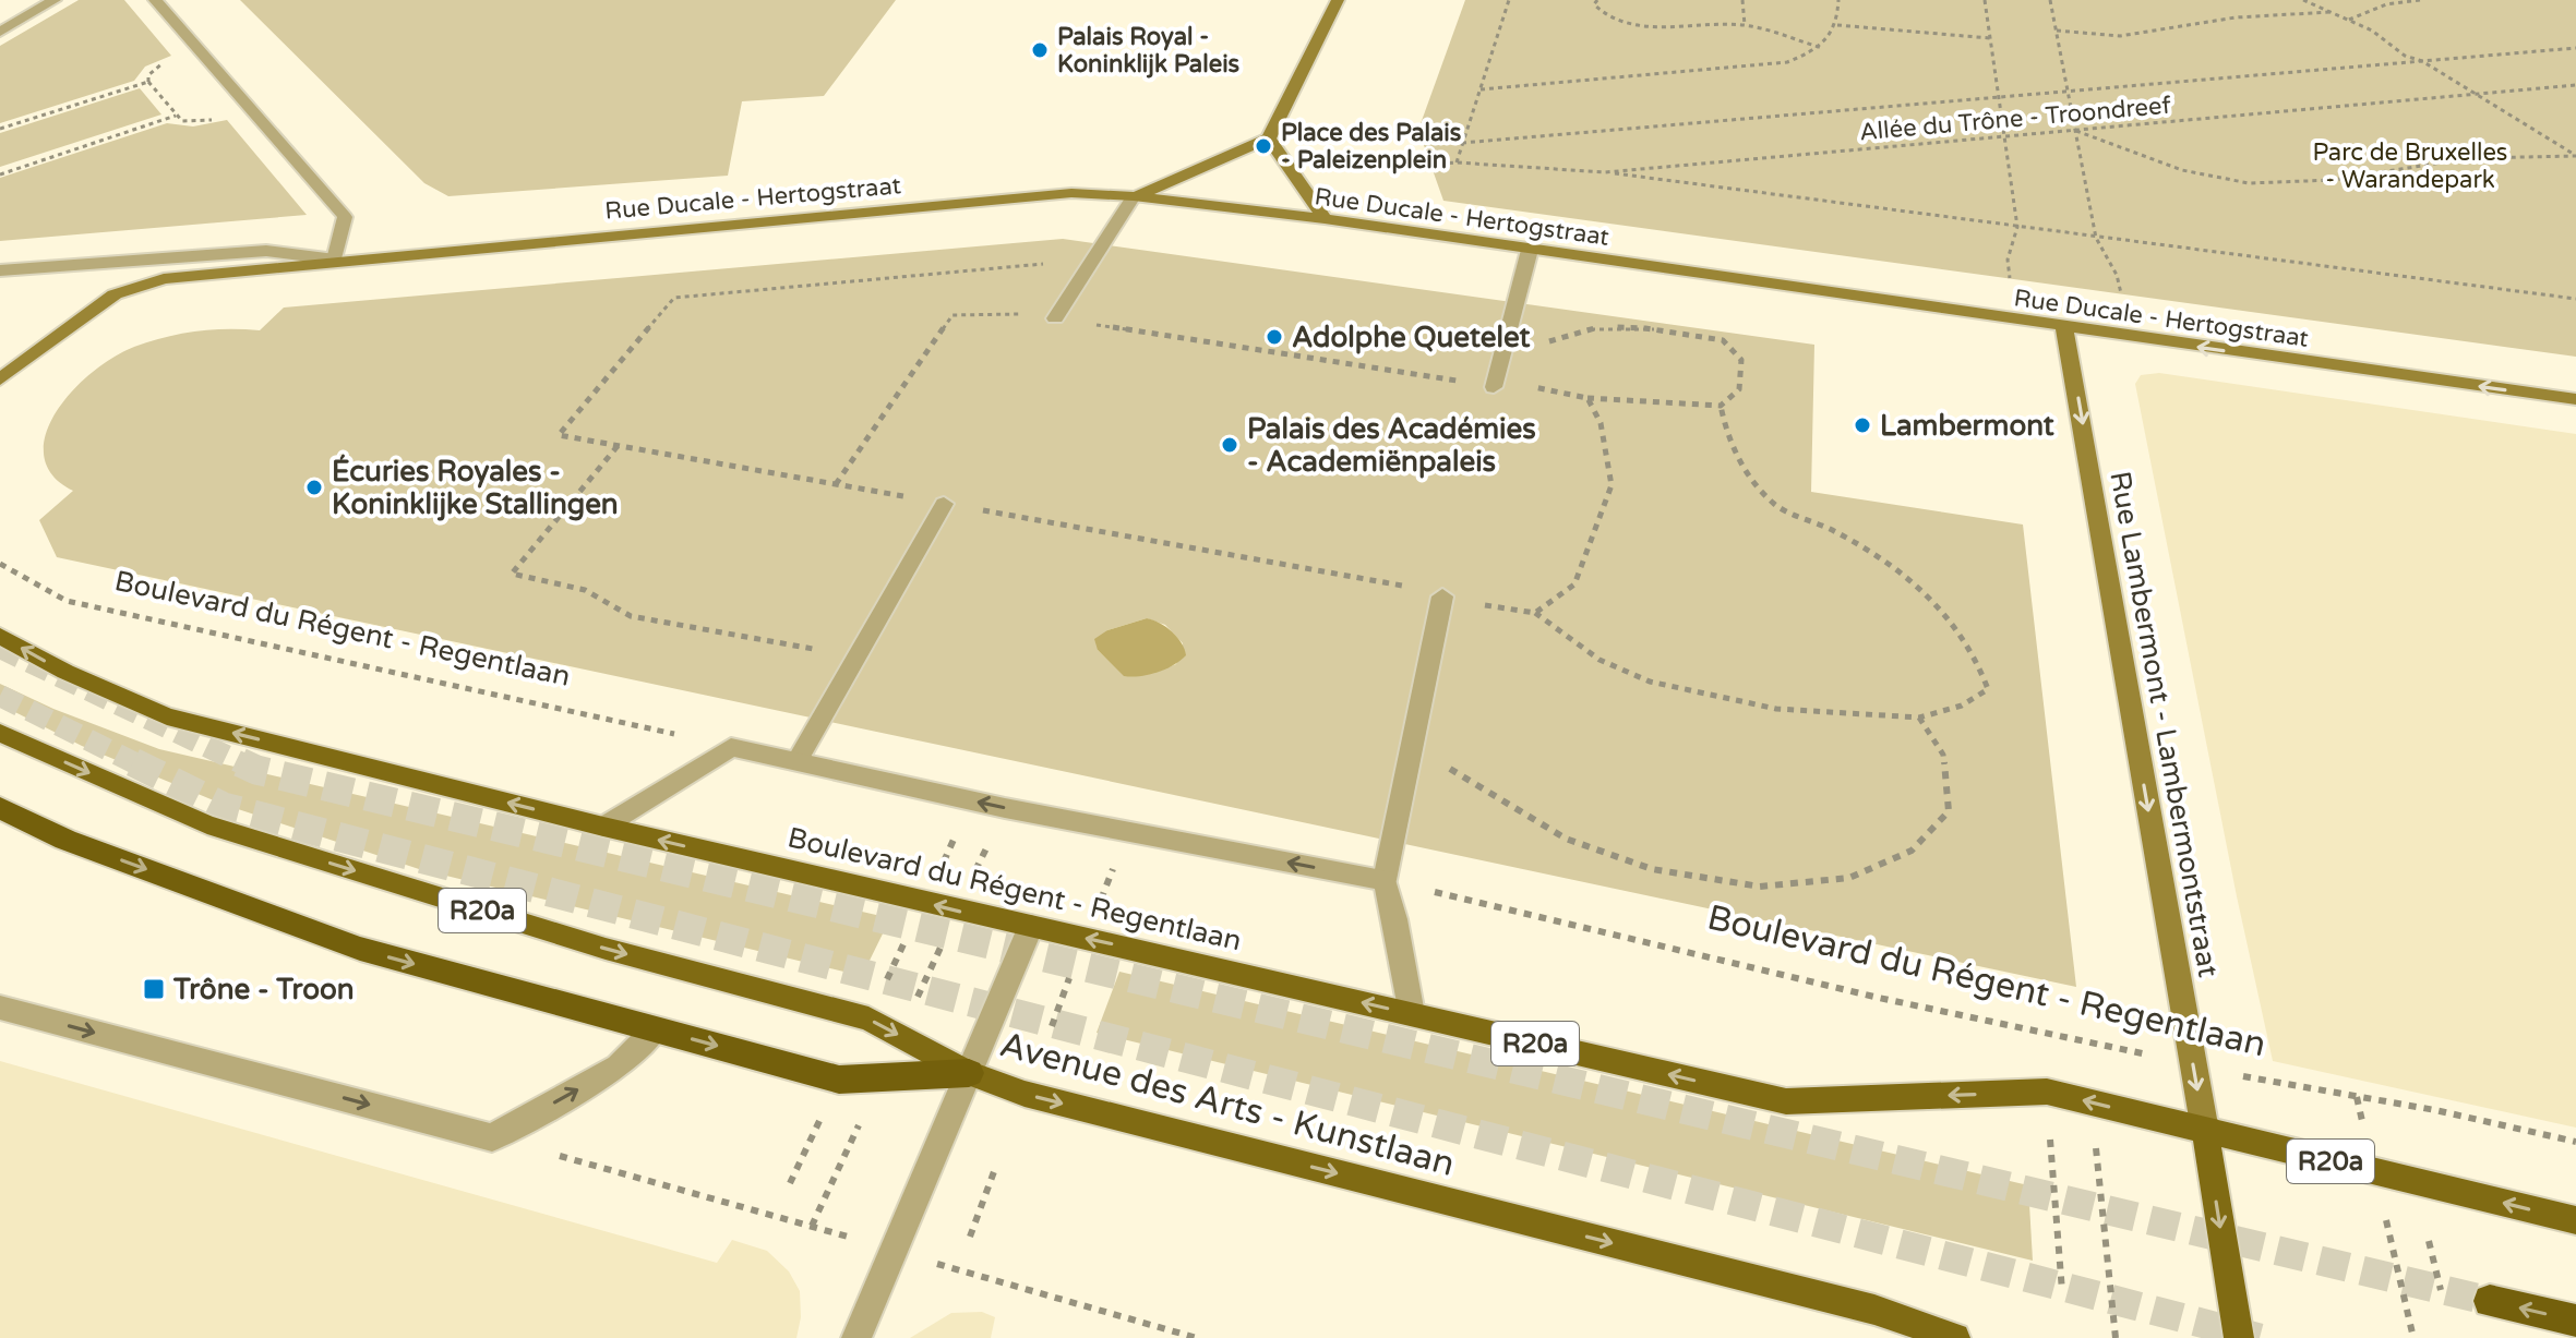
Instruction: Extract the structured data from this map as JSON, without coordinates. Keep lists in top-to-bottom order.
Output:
{
  "streets": {
    "main road": [
      "Rue Ducale - Hertogstraat",
      "Boulevard du Régent - Regentlaan",
      "Rue Lambermont - Lambermontstraat",
      "R20a",
      "Avenue des Arts - Kunstlaan"
    ],
    "path": ["Allée du Trône - Troondreef"]
  },
  "crossings": [
    ["Rue Ducale - Hertogstraat", "Rue Lambermont - Lambermontstraat"],
    ["Boulevard du Régent - Regentlaan", "Rue Lambermont - Lambermontstraat"]
  ],
  "one_way": ["Rue Lambermont - Lambermontstraat", "Avenue des Arts - Kunstlaan"],
  "parks": ["Parc de Bruxelles - Warandepark"],
  "places": {
    "other": [
      "Palais Royal - Koninklijk Paleis",
      "Place des Palais - Paleizenplein",
      "Adolphe Quetelet",
      "Lambermont",
      "Palais des Académies - Academiënpaleis",
      "Écuries Royales - Koninklijke Stallingen"
    ],
    "transit": ["Trône - Troon"]
  }
}
